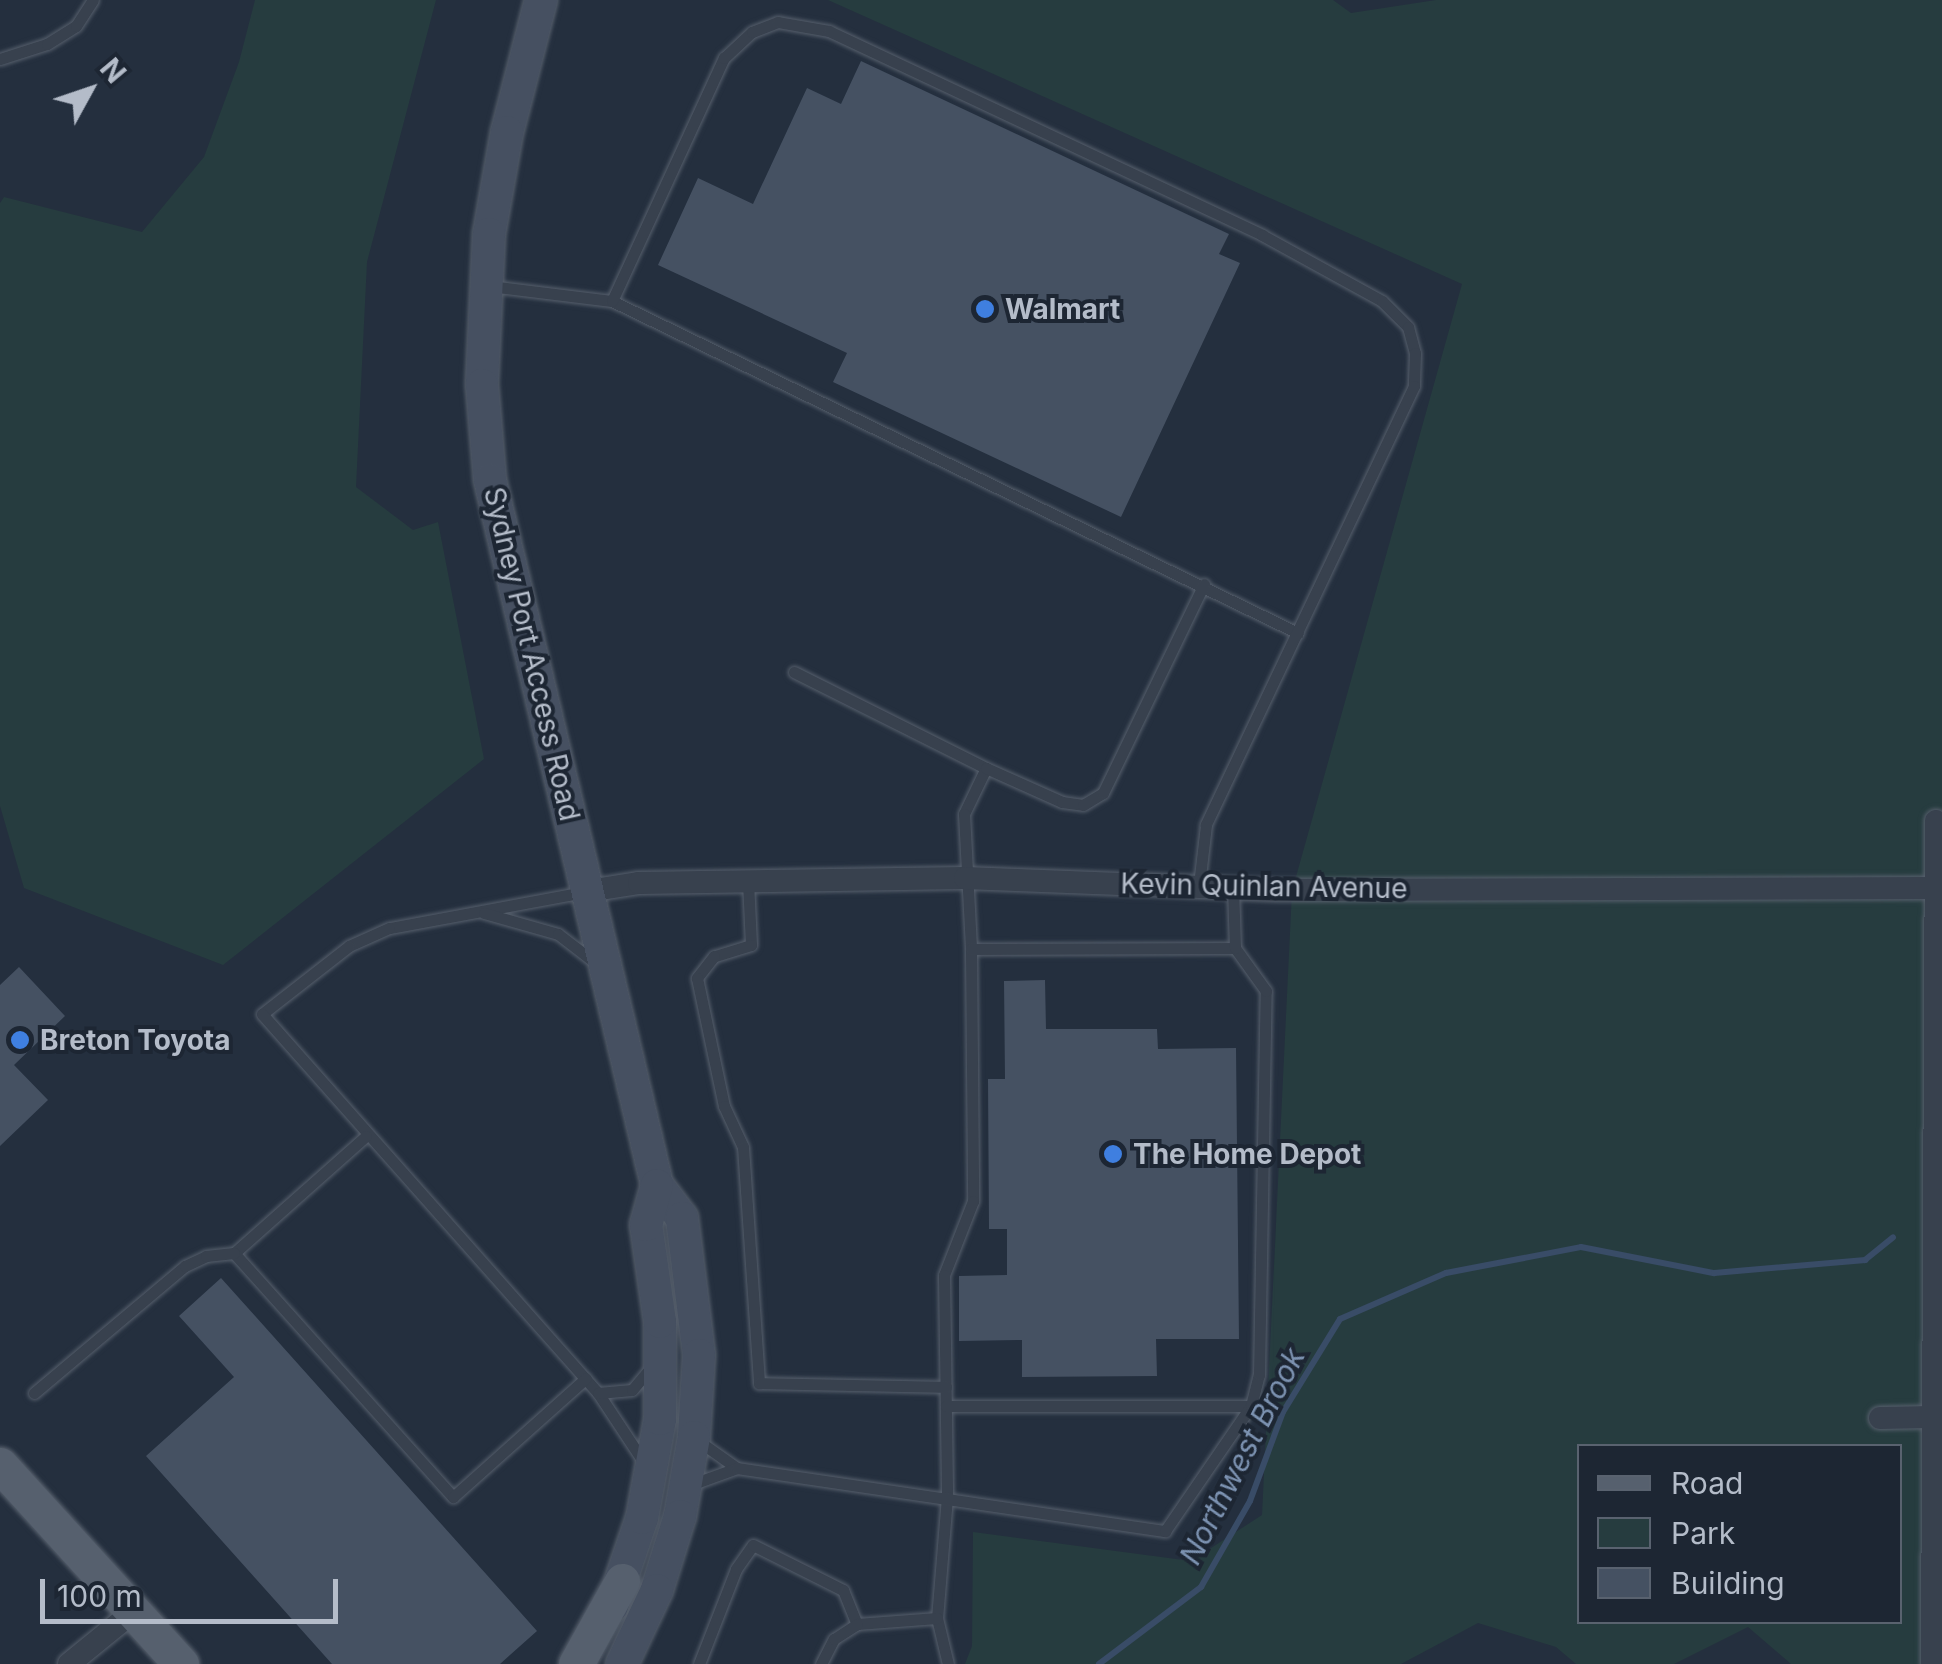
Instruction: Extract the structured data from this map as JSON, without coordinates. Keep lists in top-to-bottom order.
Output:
{
  "streets": {
    "main road": ["Sydney Port Access Road"],
    "street": ["Kevin Quinlan Avenue"]
  },
  "crossings": [
    ["Sydney Port Access Road", "Kevin Quinlan Avenue"]
  ],
  "water": ["Northwest Brook"],
  "places": ["Walmart", "Breton Toyota", "The Home Depot"],
  "legend": ["Road", "Park", "Building"],
  "scale_bar": "100 m",
  "north": "top right"
}
